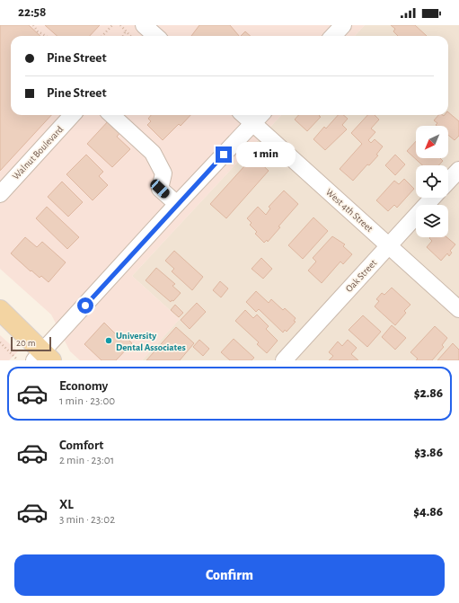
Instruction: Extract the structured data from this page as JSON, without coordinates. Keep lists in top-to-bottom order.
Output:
{
  "streets": {
    "street": ["Walnut Boulevard", "West 4th Street", "Oak Street"]
  },
  "crossings": [
    ["West 4th Street", "Oak Street"]
  ],
  "places": ["University Dental Associates"],
  "scale_bar": "20 m",
  "north": "bottom left",
  "page": {
    "status": "22:58",
    "banner": ["Pine Street", "Pine Street"],
    "bubble": "1 min",
    "scale": "20 m",
    "list": [
      {
        "name": "Economy",
        "note": "1 min · 23:00",
        "value": "$2.86"
      },
      {
        "name": "Comfort",
        "note": "2 min · 23:01",
        "value": "$3.86"
      },
      {
        "name": "XL",
        "note": "3 min · 23:02",
        "value": "$4.86"
      }
    ],
    "buttons": "Confirm"
  }
}
